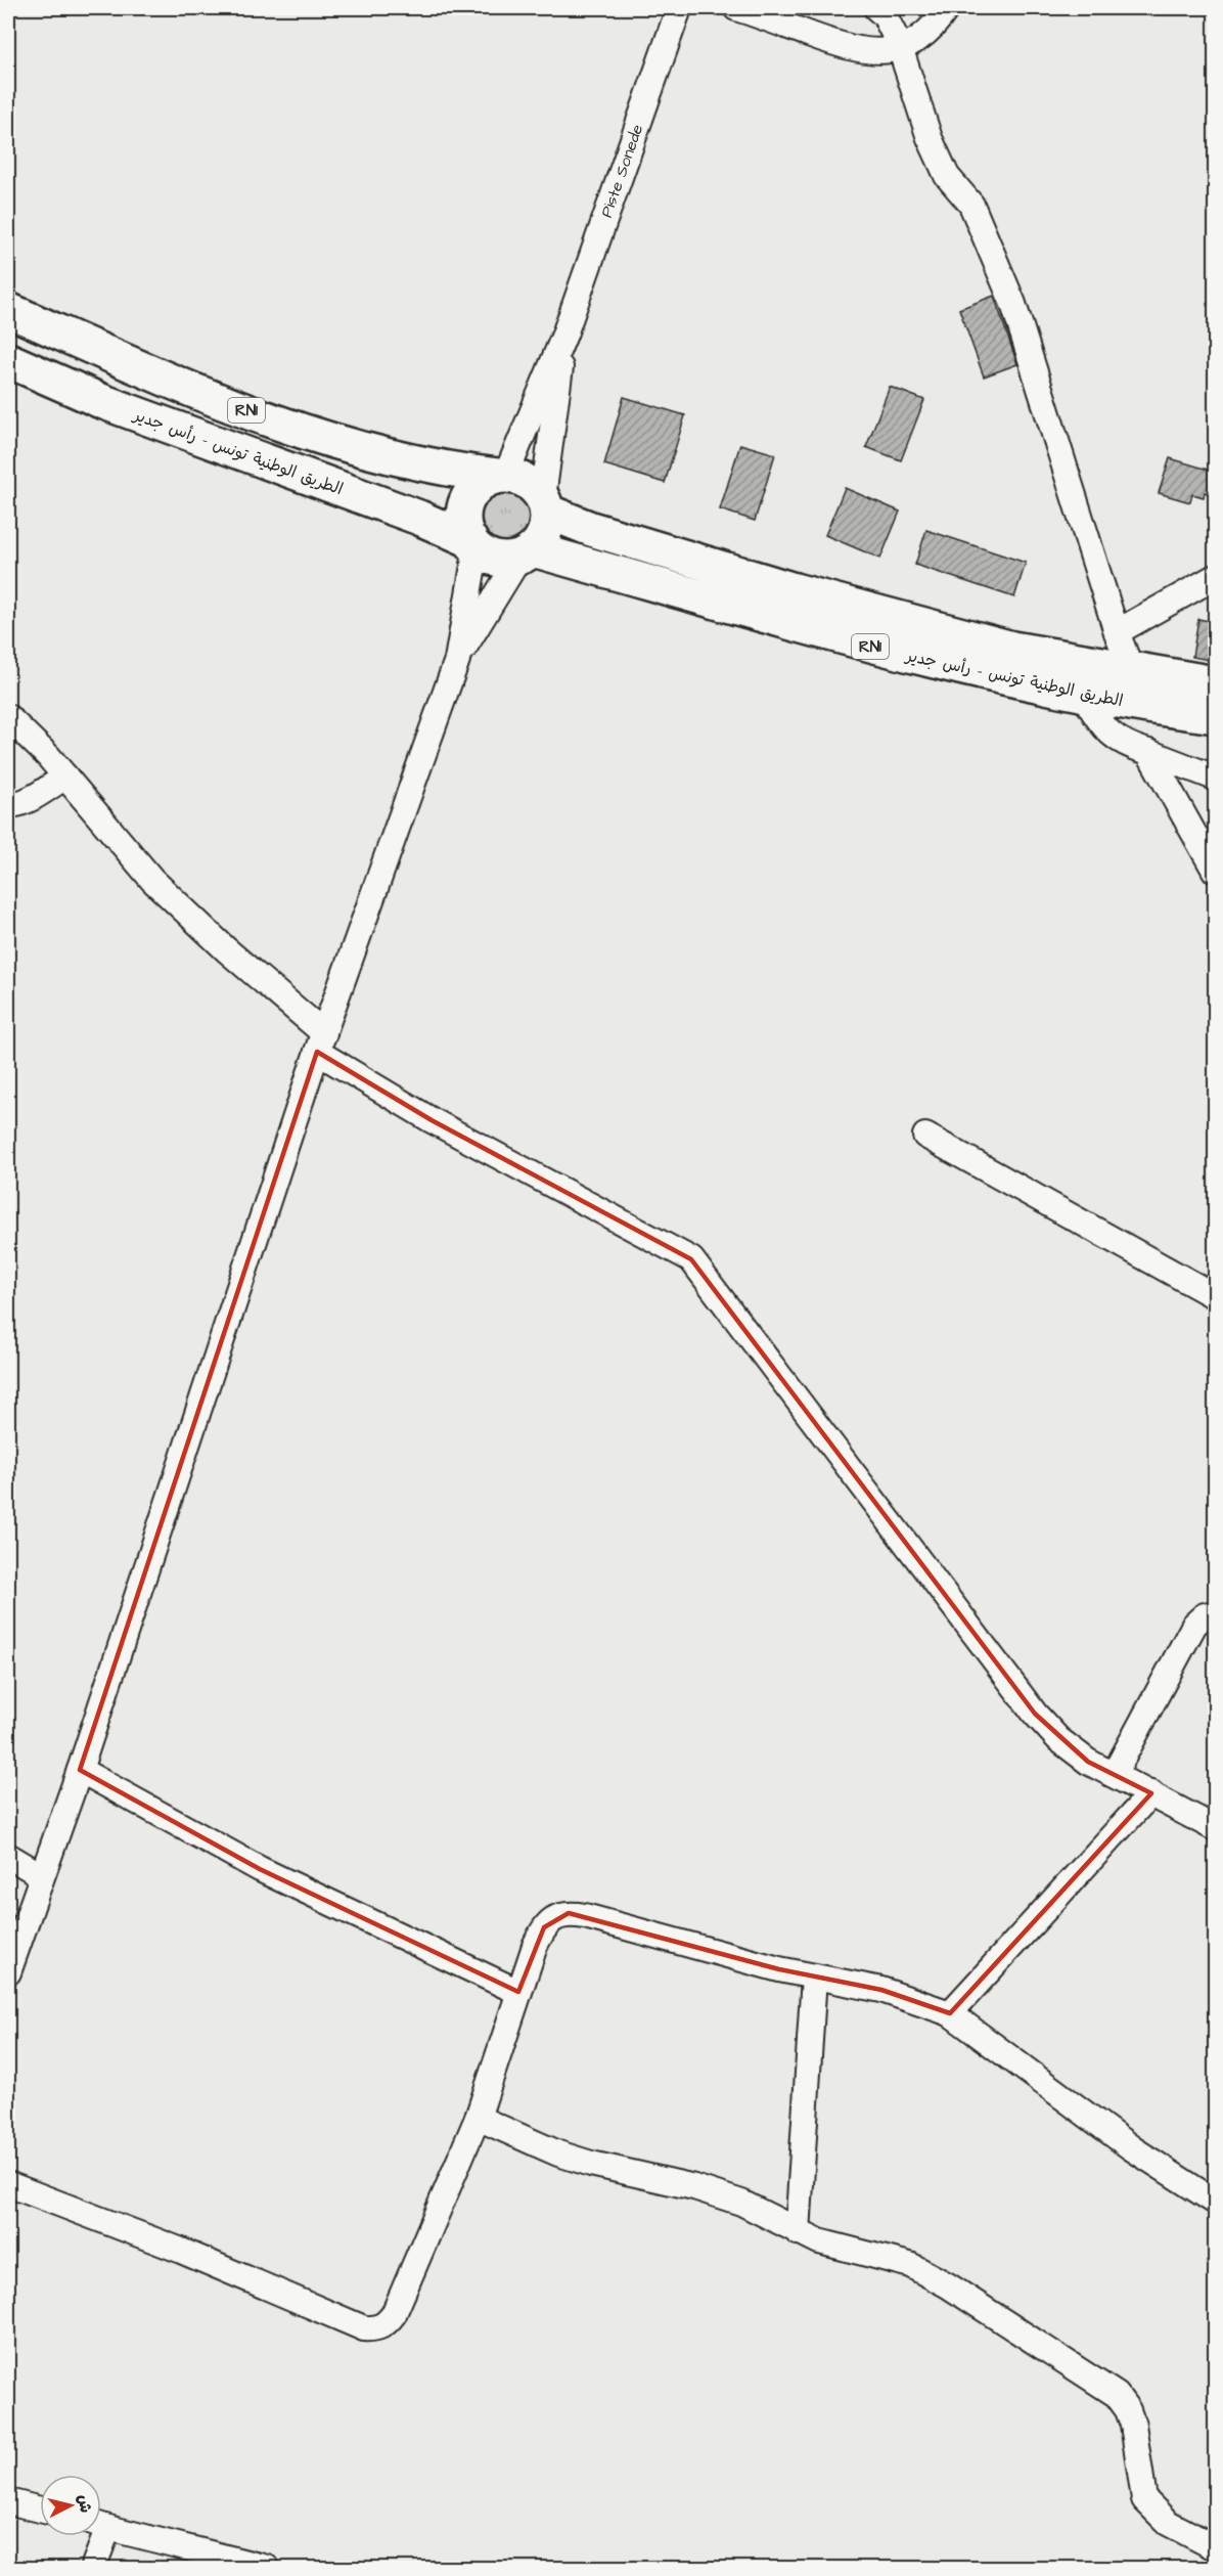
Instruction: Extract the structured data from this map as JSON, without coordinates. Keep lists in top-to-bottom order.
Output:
{
  "streets": {
    "highway": ["RN1", "الطريق الوطنية تونس - رأس جدير"],
    "street": ["Piste Sonede"]
  },
  "crossings": [
    ["Piste Sonede", "RN1"],
    ["Piste Sonede", "الطريق الوطنية تونس - رأس جدير"],
    ["RN1", "الطريق الوطنية تونس - رأس جدير"]
  ],
  "north": "right"
}
